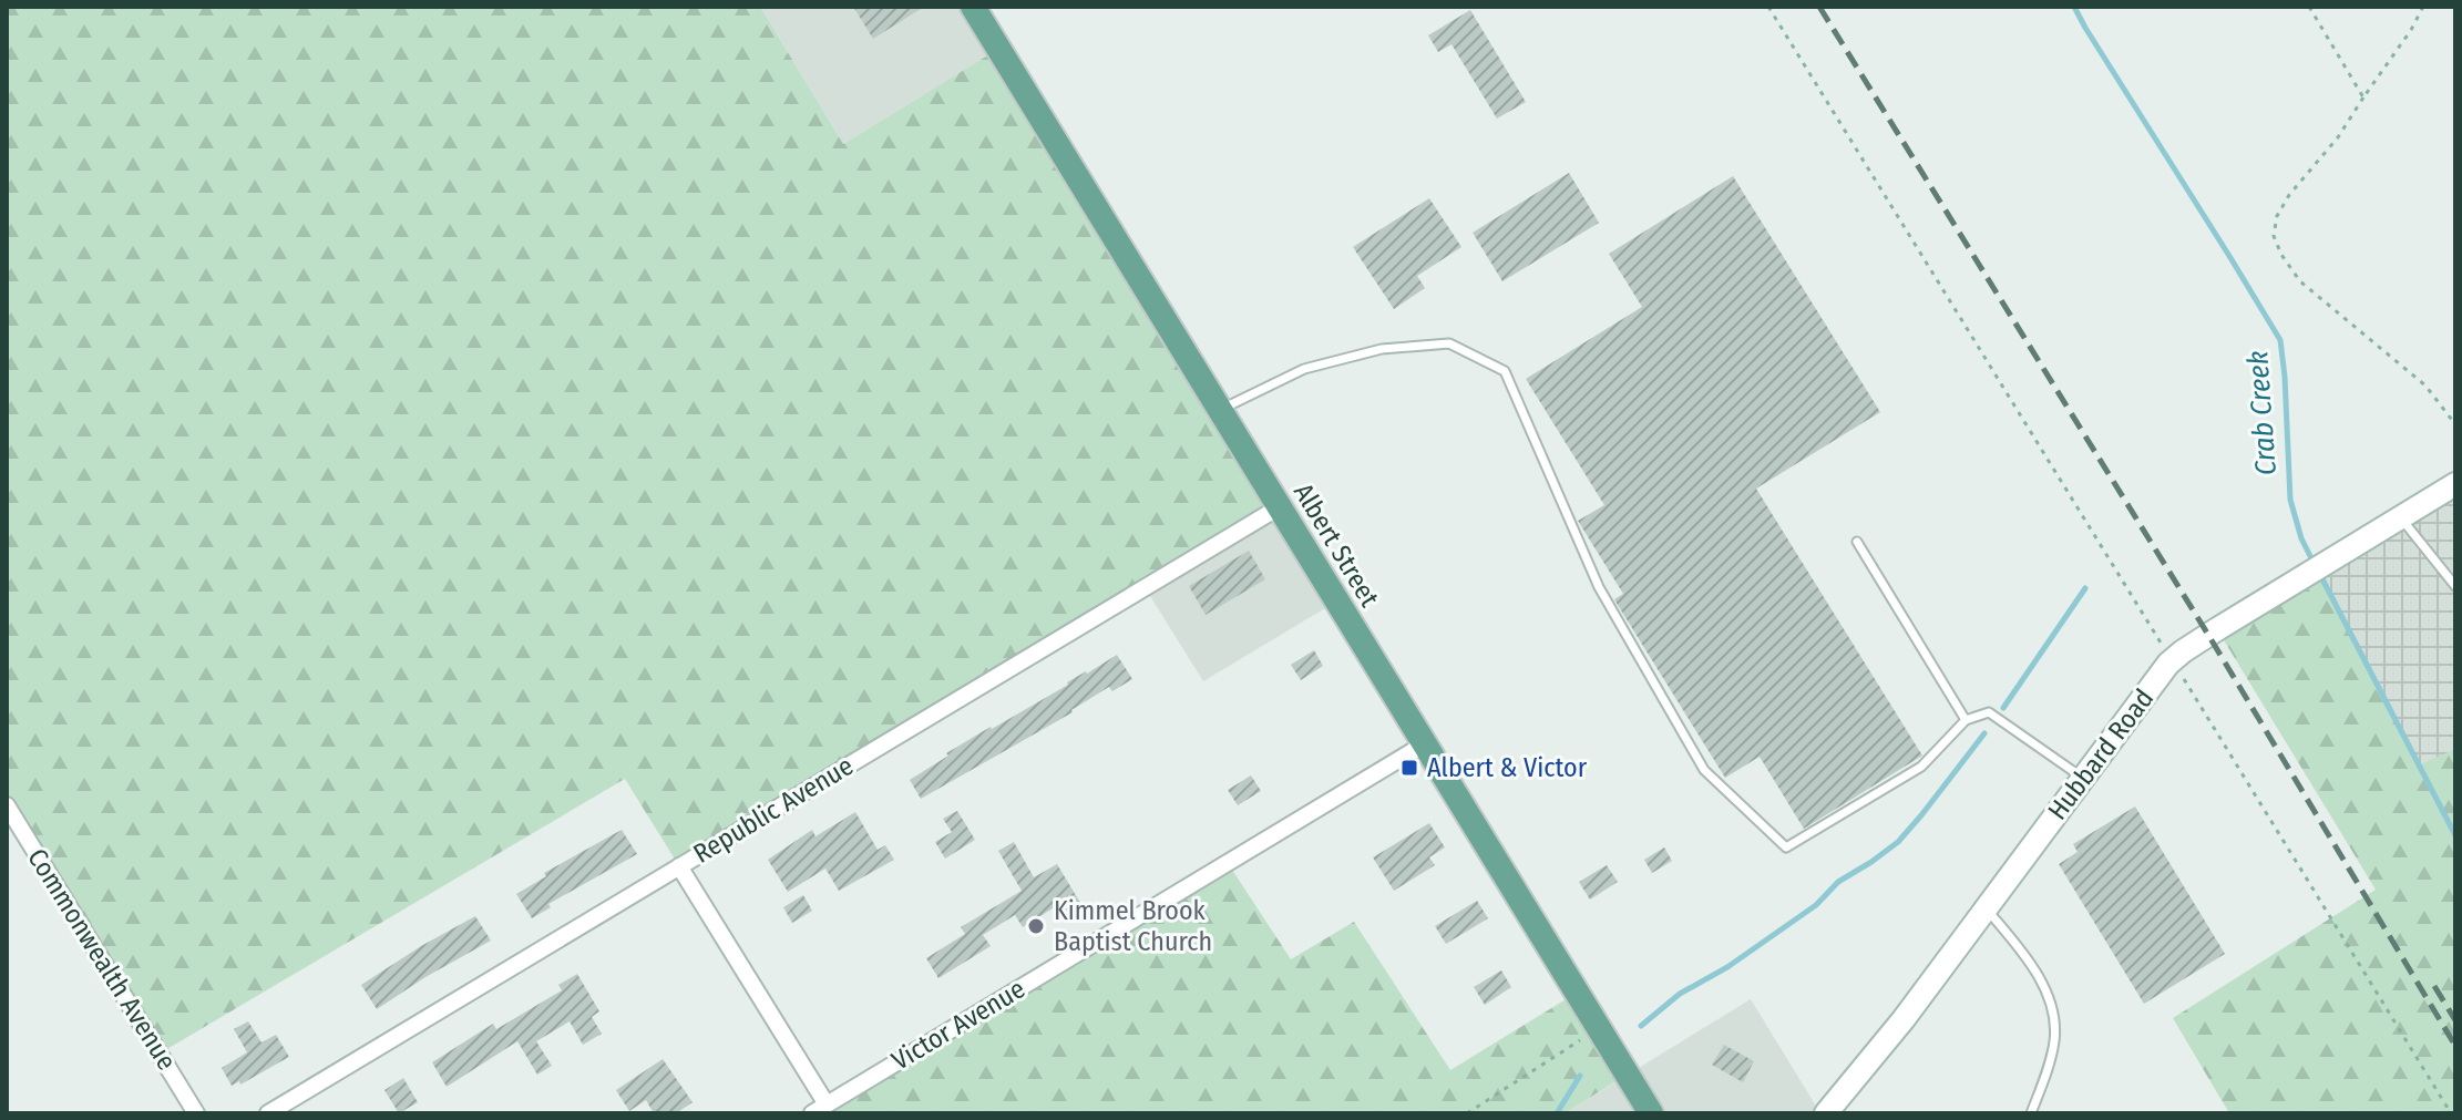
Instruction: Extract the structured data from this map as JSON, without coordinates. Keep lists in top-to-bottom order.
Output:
{
  "streets": {
    "main road": ["Albert Street"],
    "street": [
      "Hubbard Road",
      "Republic Avenue",
      "Commonwealth Avenue",
      "Victor Avenue"
    ]
  },
  "crossings": [
    ["Albert Street", "Republic Avenue"],
    ["Albert Street", "Victor Avenue"]
  ],
  "water": ["Crab Creek"],
  "places": {
    "transit": ["Albert & Victor"],
    "other": ["Kimmel Brook Baptist Church"]
  }
}
